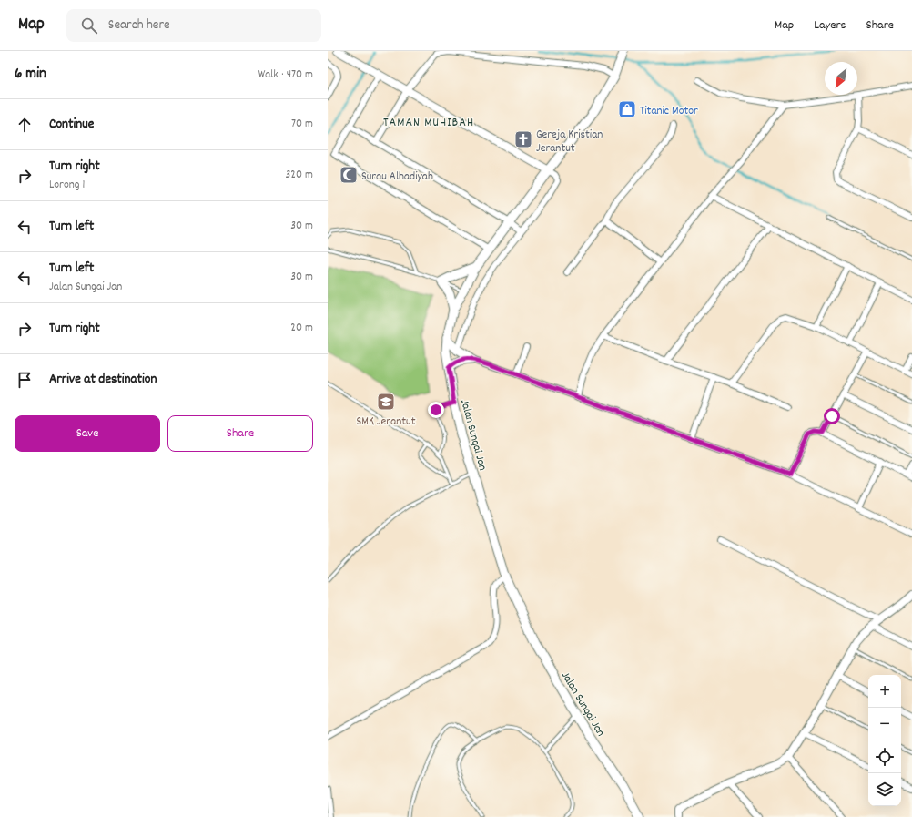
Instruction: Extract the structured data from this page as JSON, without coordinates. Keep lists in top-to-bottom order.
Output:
{
  "streets": {
    "main road": ["Jalan Sungai Jan"]
  },
  "districts": ["TAMAN MUHIBAH"],
  "places": {
    "shop": ["Titanic Motor"],
    "church": ["Gereja Kristian Jerantut"],
    "mosque": ["Surau Alhadiyah"],
    "school or university": ["SMK Jerantut"]
  },
  "north": "bottom left",
  "page": {
    "header": "Map",
    "search": "Search here",
    "nav": ["Map", "Layers", "Share"],
    "heading": ["6 min", "Walk · 470 m"],
    "list": [
      ["Continue", "70 m"],
      ["Turn right", "Lorong 1", "320 m"],
      ["Turn left", "30 m"],
      ["Turn left", "Jalan Sungai Jan", "30 m"],
      ["Turn right", "20 m"],
      "Arrive at destination"
    ],
    "buttons": ["Save", "Share"],
    "map_buttons": ["+", "−"]
  }
}
